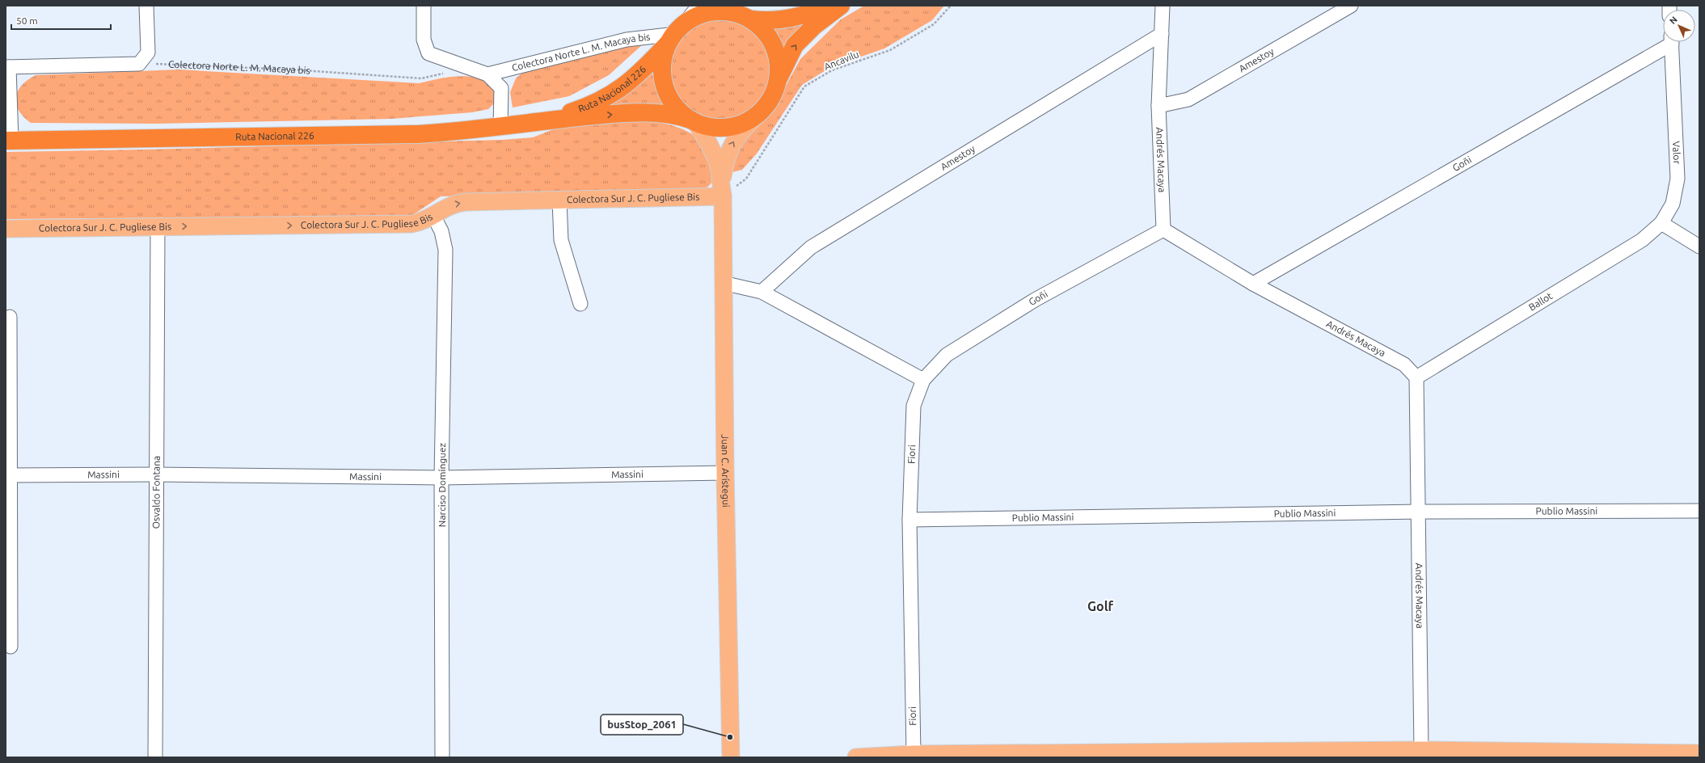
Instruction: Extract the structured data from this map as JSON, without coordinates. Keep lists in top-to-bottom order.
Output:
{
  "streets": {
    "highway": ["Ruta Nacional 226"],
    "main road": ["Colectora Sur J. C. Pugliese Bis", "Juan C. Arístegui"],
    "street": [
      "Colectora Norte L. M. Macaya bis",
      "Amestoy",
      "Valor",
      "Andrés Macaya",
      "Goñi",
      "Ballot",
      "Fiori",
      "Massini",
      "Narciso Domínguez",
      "Osvaldo Fontana",
      "Publio Massini"
    ],
    "path": ["Ancavilu"]
  },
  "crossings": [
    ["Colectora Norte L. M. Macaya bis", "Ruta Nacional 226"],
    ["Amestoy", "Andrés Macaya"],
    ["Ancavilu", "Colectora Sur J. C. Pugliese Bis"],
    ["Ancavilu", "Juan C. Arístegui"],
    ["Ruta Nacional 226", "Juan C. Arístegui"],
    ["Valor", "Ballot"],
    ["Andrés Macaya", "Goñi"],
    ["Andrés Macaya", "Ballot"],
    ["Andrés Macaya", "Publio Massini"],
    ["Goñi", "Fiori"],
    ["Colectora Sur J. C. Pugliese Bis", "Juan C. Arístegui"],
    ["Colectora Sur J. C. Pugliese Bis", "Narciso Domínguez"],
    ["Colectora Sur J. C. Pugliese Bis", "Osvaldo Fontana"],
    ["Fiori", "Publio Massini"],
    ["Juan C. Arístegui", "Massini"],
    ["Massini", "Narciso Domínguez"],
    ["Massini", "Osvaldo Fontana"]
  ],
  "one_way": ["Colectora Sur J. C. Pugliese Bis"],
  "districts": ["Golf"],
  "places": ["busStop_2061"],
  "scale_bar": "50 m",
  "north": "top left"
}
